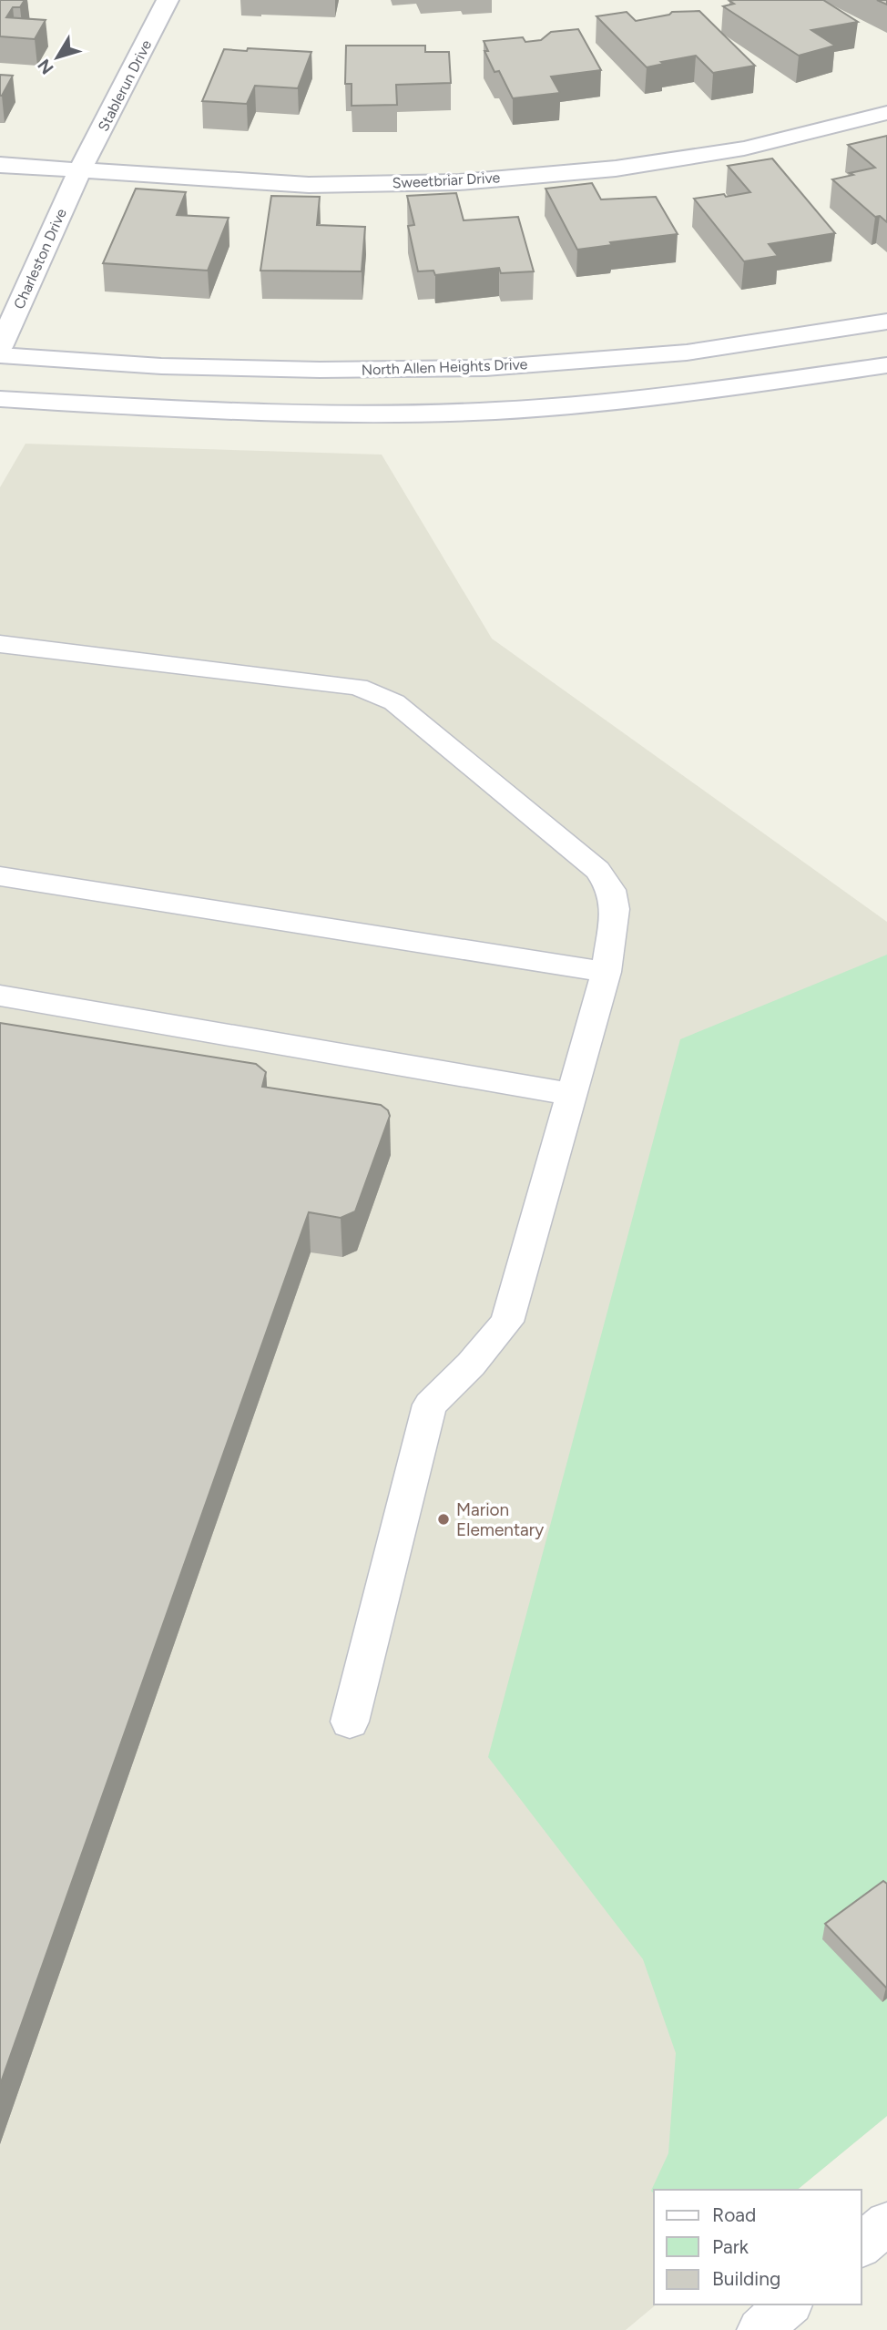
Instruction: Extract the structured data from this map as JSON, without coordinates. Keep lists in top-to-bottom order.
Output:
{
  "streets": {
    "street": [
      "Stablerun Drive",
      "Sweetbriar Drive",
      "Charleston Drive",
      "North Allen Heights Drive"
    ]
  },
  "crossings": [
    ["Stablerun Drive", "Sweetbriar Drive"],
    ["Stablerun Drive", "Charleston Drive"],
    ["Sweetbriar Drive", "Charleston Drive"]
  ],
  "places": ["Marion Elementary"],
  "legend": ["Road", "Park", "Building"],
  "north": "bottom left"
}
